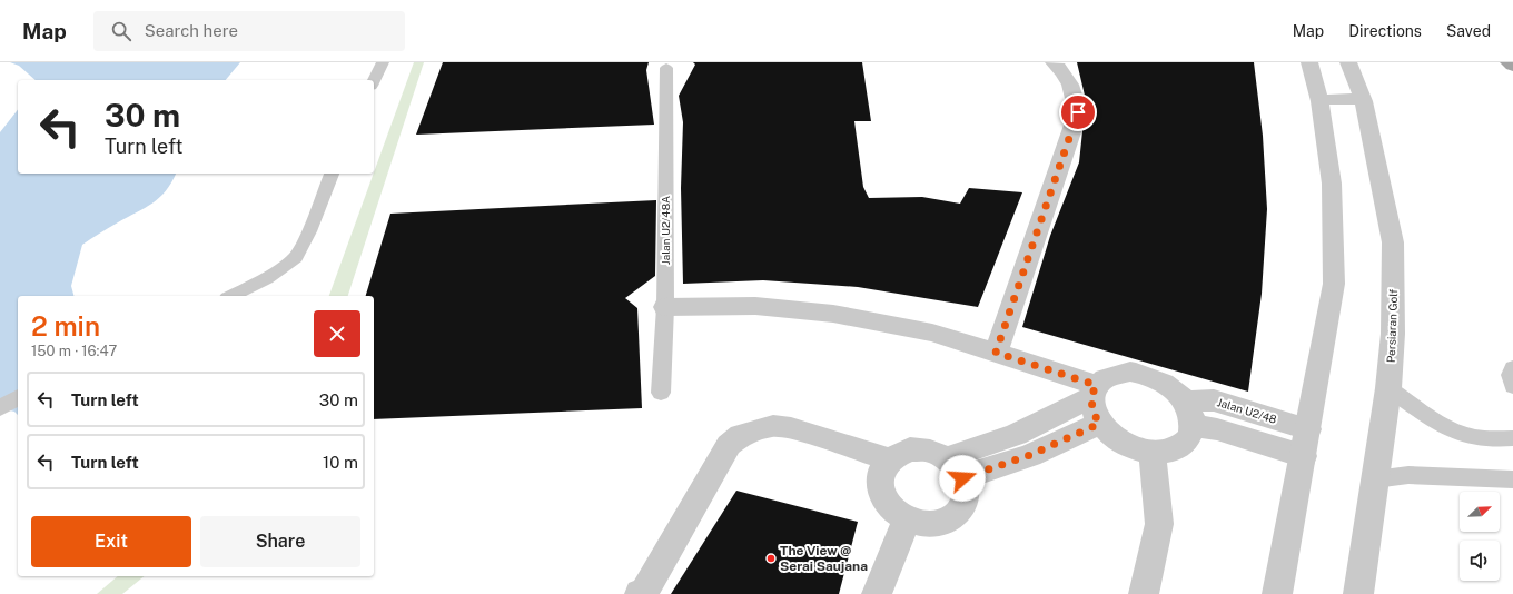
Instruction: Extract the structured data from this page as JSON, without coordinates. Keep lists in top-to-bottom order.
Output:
{
  "streets": {
    "street": ["Persiaran Golf", "Jalan U2/48"],
    "lane": ["Jalan U2/48A"]
  },
  "places": ["The View @ Serai Saujana"],
  "north": "top right",
  "page": {
    "header": "Map",
    "search": "Search here",
    "nav": ["Map", "Directions", "Saved"],
    "turn": ["30 m", "Turn left"],
    "heading": ["2 min", "150 m · 16:47"],
    "list": [
      {
        "name": "Turn left",
        "value": "30 m"
      },
      {
        "name": "Turn left",
        "value": "10 m"
      }
    ],
    "buttons": ["Exit", "Share"]
  }
}
